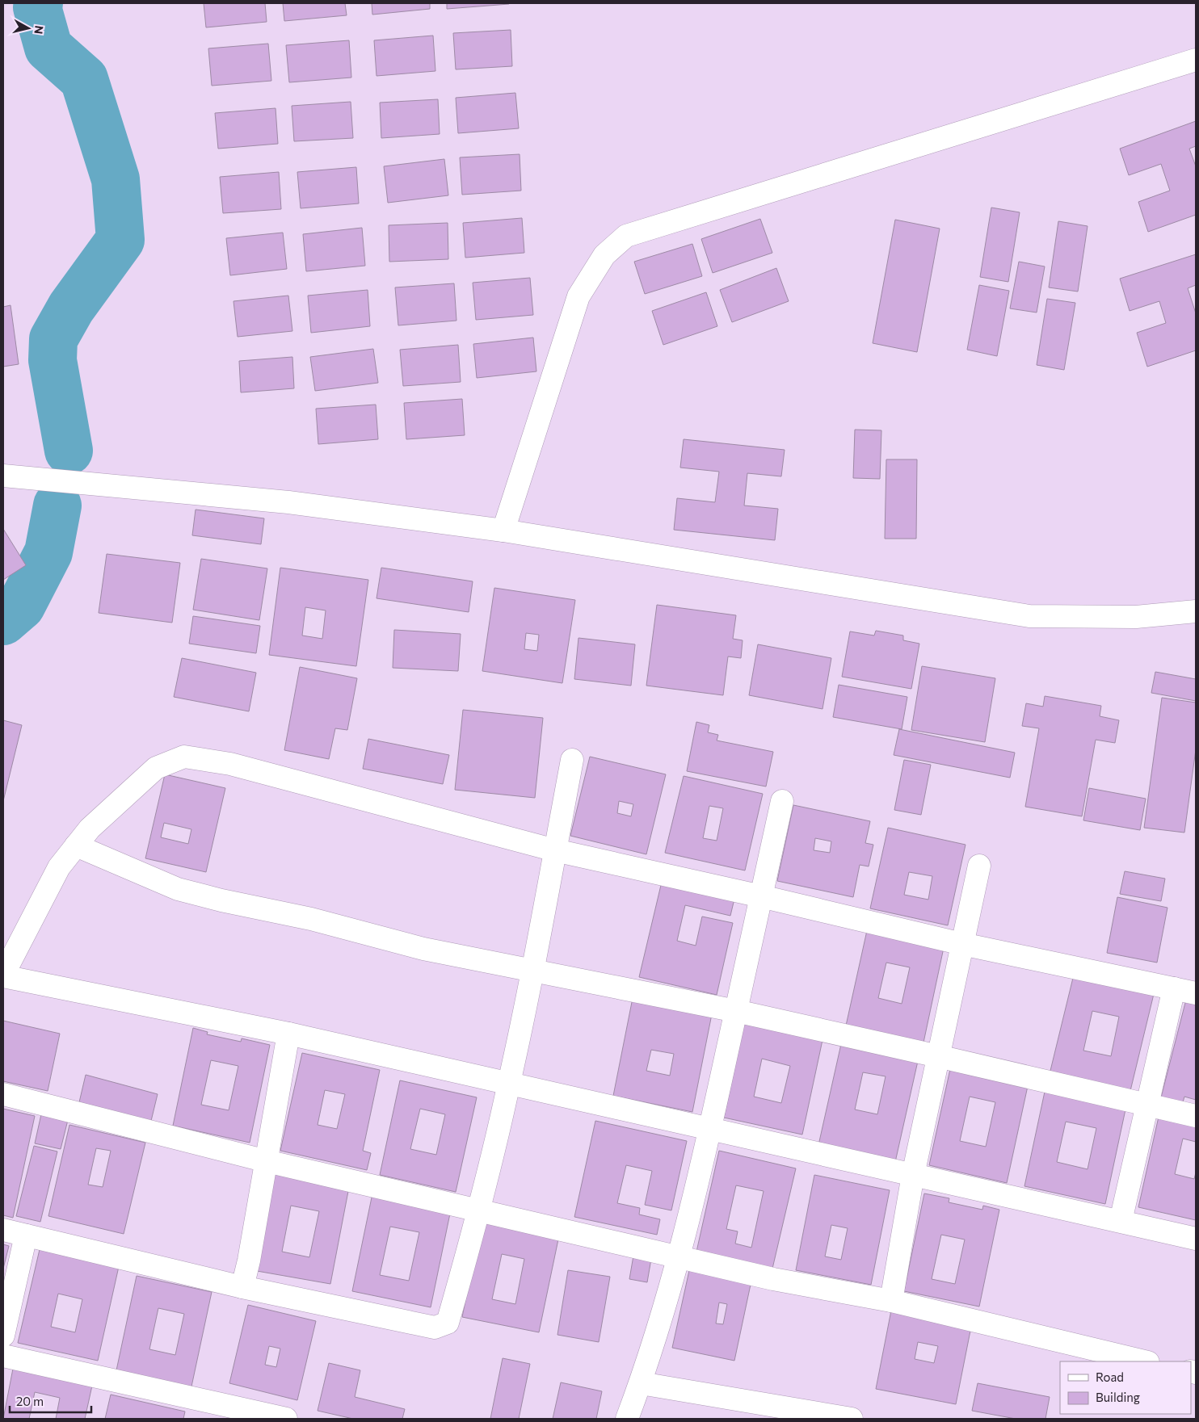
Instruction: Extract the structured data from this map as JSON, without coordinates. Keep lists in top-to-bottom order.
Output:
{
  "legend": ["Road", "Building"],
  "scale_bar": "20 m",
  "north": "right"
}
